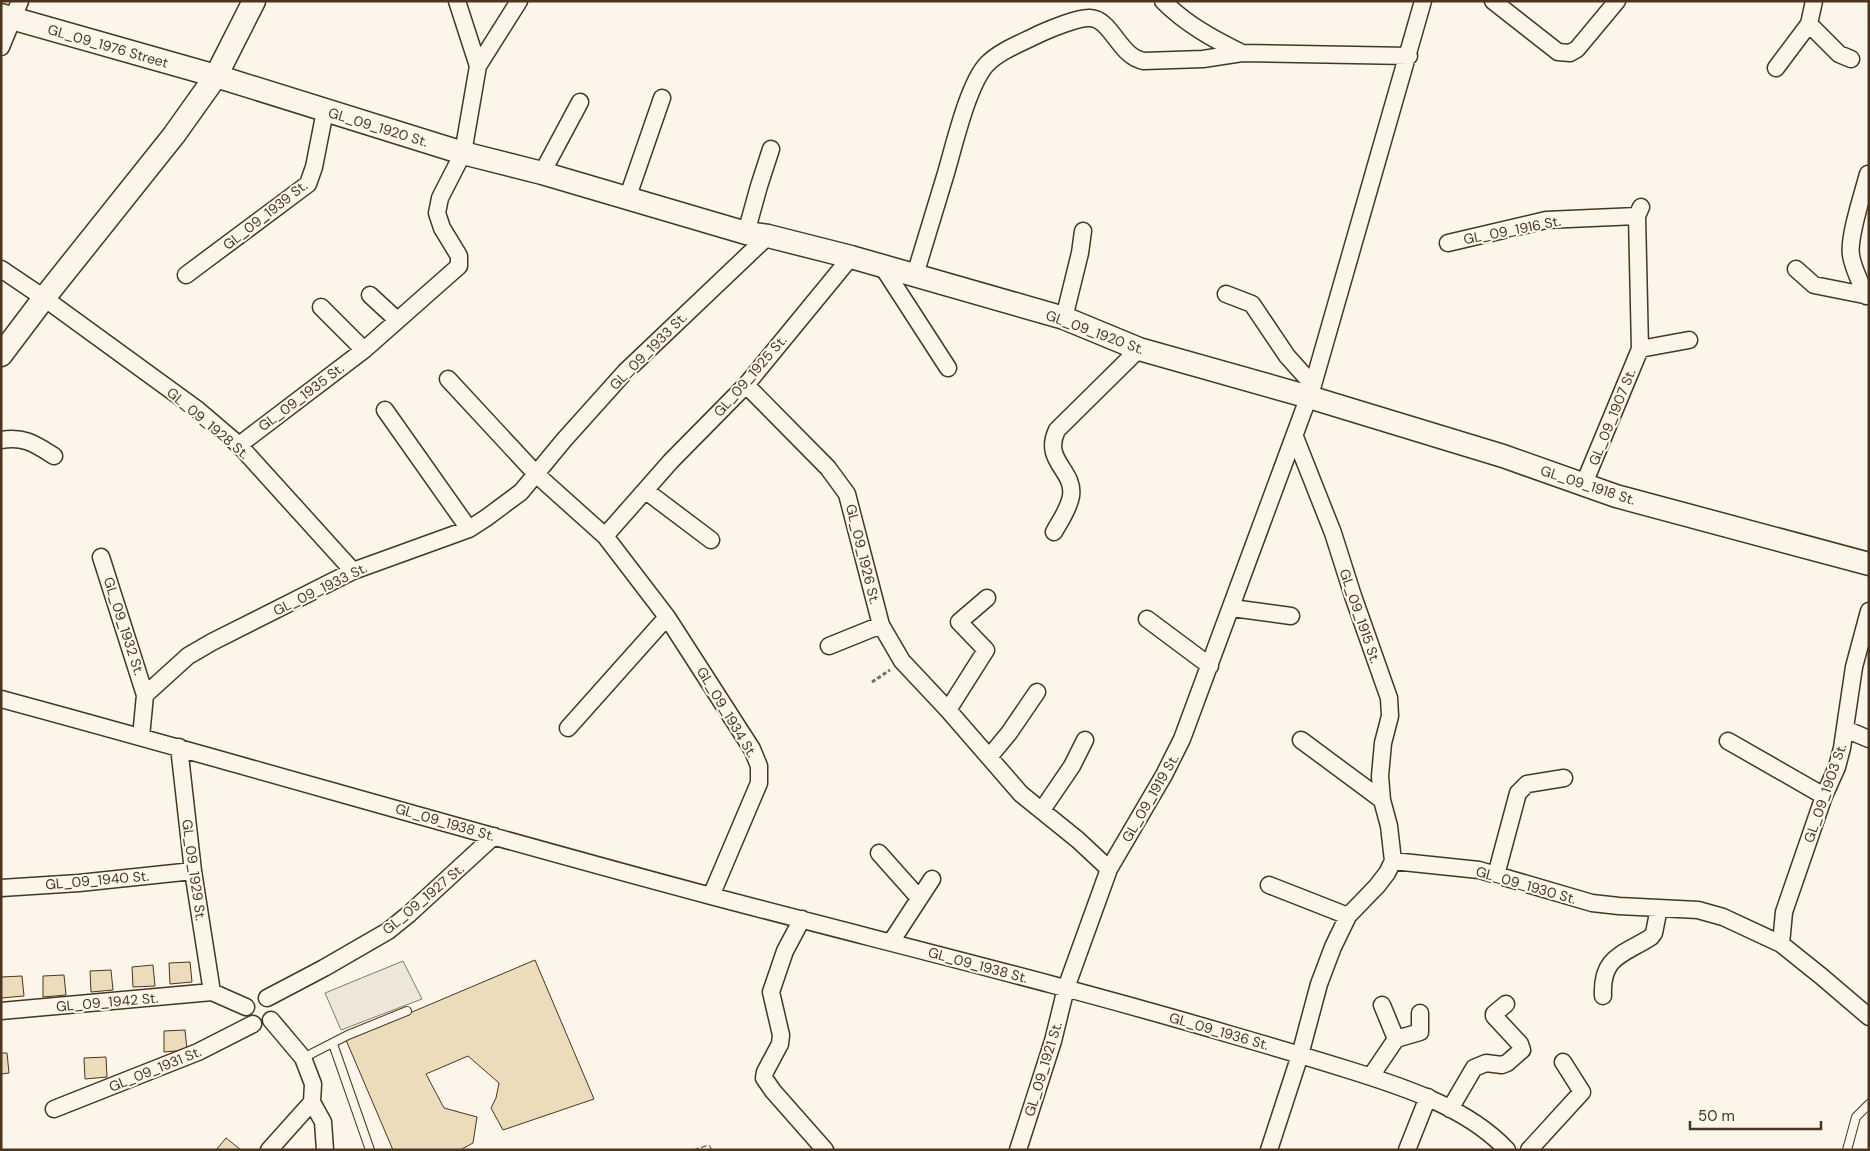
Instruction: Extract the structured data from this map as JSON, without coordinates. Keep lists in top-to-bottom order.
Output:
{
  "streets": {
    "main road": ["GL_09_1976 Street", "GL_09_1920 St.", "GL_09_1918 St."],
    "street": [
      "GL_09_1939 St.",
      "GL_09_1916 St.",
      "GL_09_1933 St.",
      "GL_09_1925 St.",
      "GL_09_1935 St.",
      "GL_09_1907 St.",
      "GL_09_1928 St.",
      "GL_09_1926 St.",
      "GL_09_1915 St.",
      "GL_09_1932 St.",
      "GL_09_1934 St.",
      "GL_09_1903 St.",
      "GL_09_1919 St.",
      "GL_09_1938 St.",
      "GL_09_1929 St.",
      "GL_09_1940 St.",
      "GL_09_1930 St.",
      "GL_09_1927 St.",
      "GL_09_1942 St.",
      "GL_09_1936 St.",
      "GL_09_1931 St.",
      "GL_09_1921 St."
    ]
  },
  "crossings": [
    ["GL_09_1976 Street", "GL_09_1920 St."],
    ["GL_09_1920 St.", "GL_09_1939 St."],
    ["GL_09_1920 St.", "GL_09_1933 St."],
    ["GL_09_1920 St.", "GL_09_1925 St."],
    ["GL_09_1920 St.", "GL_09_1935 St."],
    ["GL_09_1920 St.", "GL_09_1918 St."],
    ["GL_09_1920 St.", "GL_09_1919 St."],
    ["GL_09_1916 St.", "GL_09_1907 St."],
    ["GL_09_1933 St.", "GL_09_1928 St."],
    ["GL_09_1933 St.", "GL_09_1932 St."],
    ["GL_09_1933 St.", "GL_09_1934 St."],
    ["GL_09_1925 St.", "GL_09_1926 St."],
    ["GL_09_1925 St.", "GL_09_1934 St."],
    ["GL_09_1935 St.", "GL_09_1928 St."],
    ["GL_09_1907 St.", "GL_09_1918 St."],
    ["GL_09_1918 St.", "GL_09_1919 St."],
    ["GL_09_1926 St.", "GL_09_1919 St."],
    ["GL_09_1915 St.", "GL_09_1919 St."],
    ["GL_09_1915 St.", "GL_09_1930 St."],
    ["GL_09_1934 St.", "GL_09_1938 St."],
    ["GL_09_1903 St.", "GL_09_1930 St."],
    ["GL_09_1919 St.", "GL_09_1938 St."],
    ["GL_09_1919 St.", "GL_09_1936 St."],
    ["GL_09_1919 St.", "GL_09_1921 St."],
    ["GL_09_1938 St.", "GL_09_1929 St."],
    ["GL_09_1938 St.", "GL_09_1927 St."],
    ["GL_09_1938 St.", "GL_09_1936 St."],
    ["GL_09_1938 St.", "GL_09_1921 St."],
    ["GL_09_1929 St.", "GL_09_1940 St."],
    ["GL_09_1929 St.", "GL_09_1942 St."],
    ["GL_09_1927 St.", "GL_09_1931 St."],
    ["GL_09_1936 St.", "GL_09_1921 St."]
  ],
  "scale_bar": "50 m"
}
